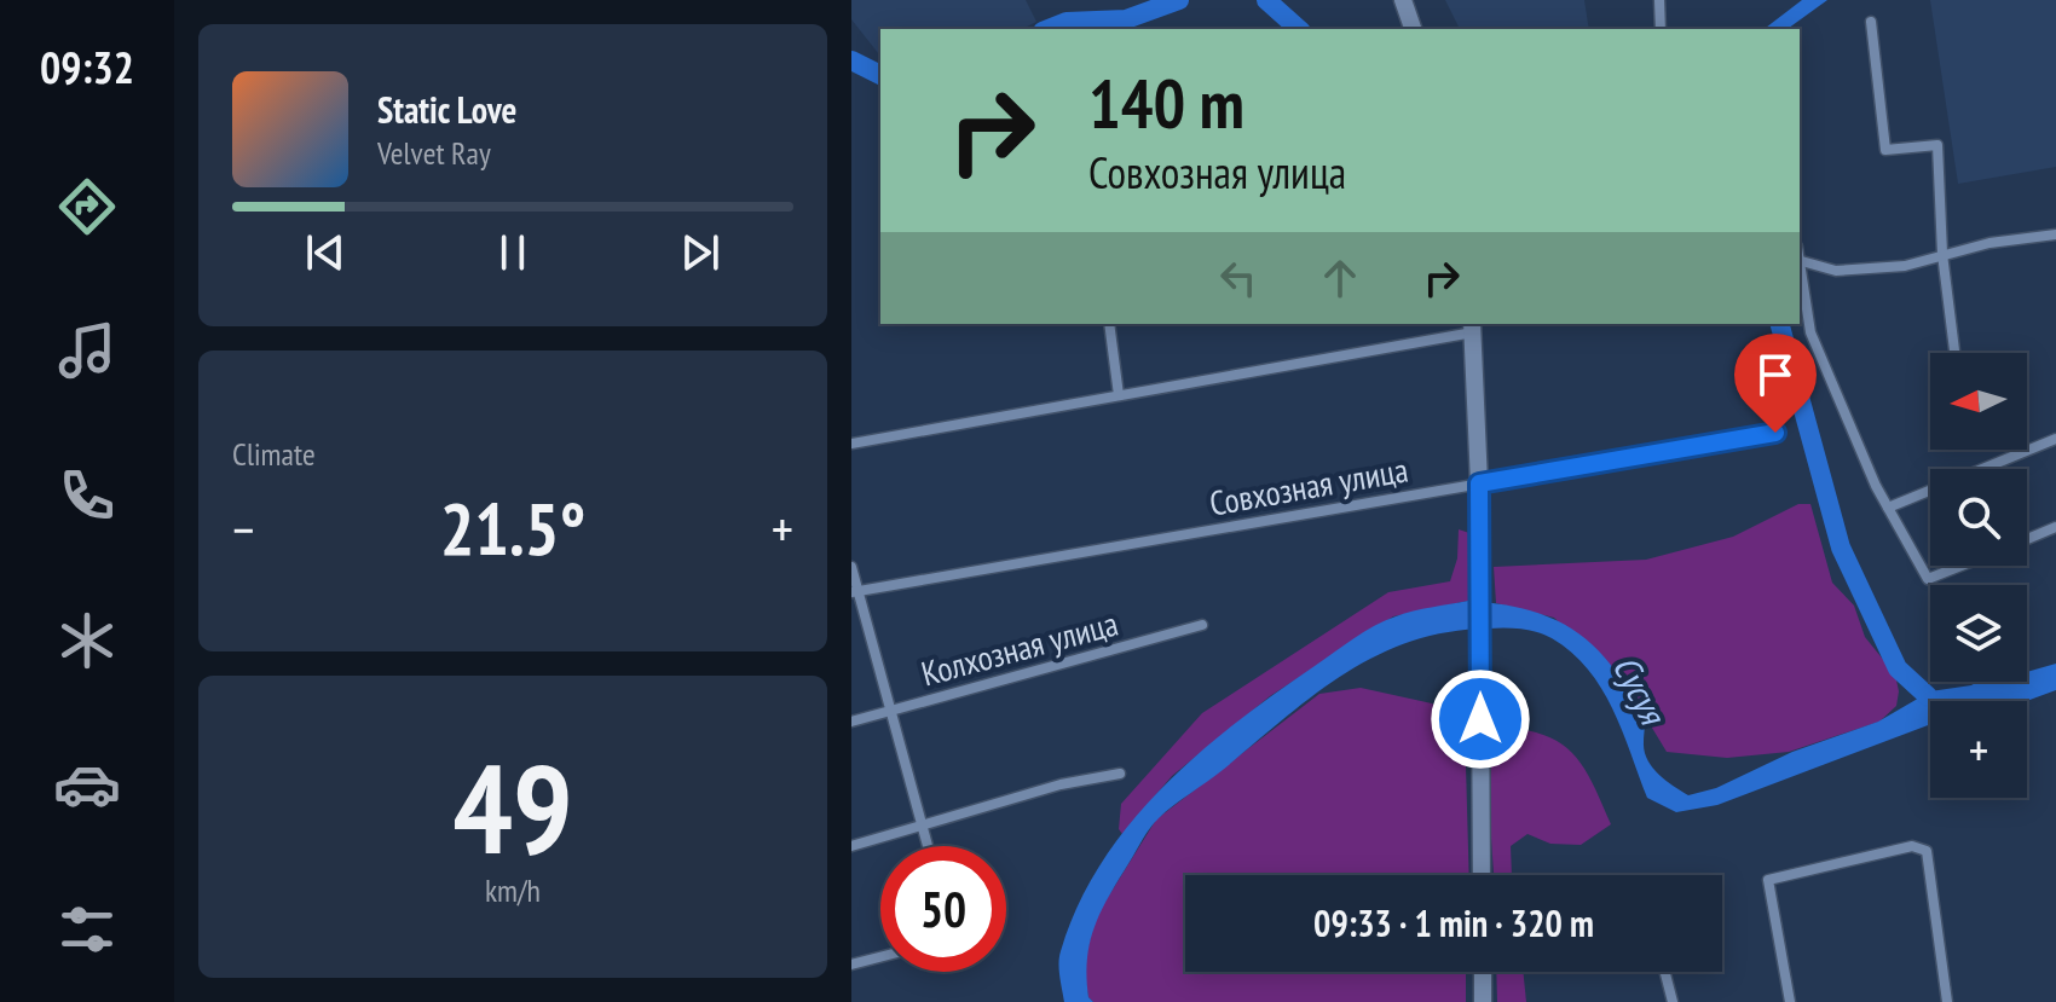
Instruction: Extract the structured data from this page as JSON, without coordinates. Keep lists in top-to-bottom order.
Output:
{
  "streets": {
    "street": ["Совхозная улица", "Колхозная улица"]
  },
  "water": ["Сусуя"],
  "north": "left",
  "page": {
    "tabs": "09:32",
    "turn": ["140 m", "Совхозная улица"],
    "song": ["Static Love", "Velvet Ray"],
    "tile": [
      "Climate",
      ["49", "km/h"]
    ],
    "map_buttons": "+",
    "heat": ["−", "21.5°", "+"],
    "limit": "50",
    "trip": "09:33 · 1 min · 320 m"
  }
}
